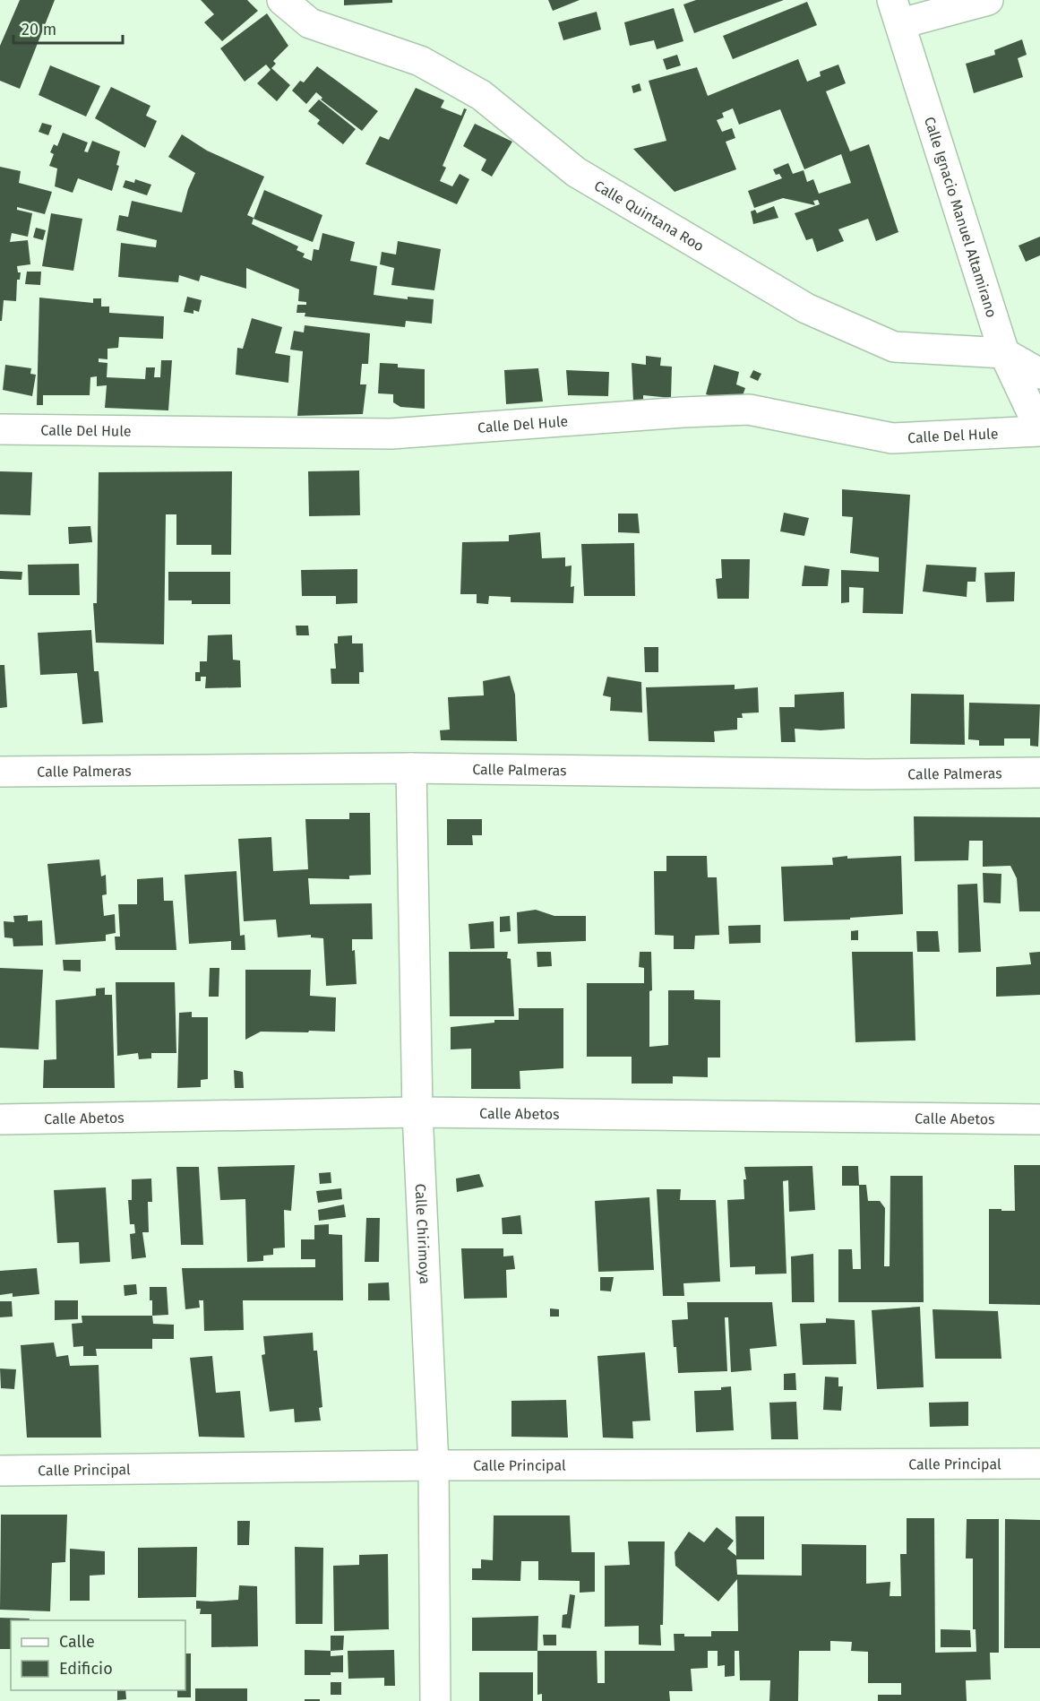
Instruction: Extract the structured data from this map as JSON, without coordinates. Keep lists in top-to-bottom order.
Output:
{
  "streets": {
    "street": [
      "Calle Quintana Roo",
      "Calle Ignacio Manuel Altamirano",
      "Calle Del Hule",
      "Calle Palmeras",
      "Calle Abetos",
      "Calle Chirimoya",
      "Calle Principal"
    ]
  },
  "crossings": [
    ["Calle Quintana Roo", "Calle Ignacio Manuel Altamirano"],
    ["Calle Ignacio Manuel Altamirano", "Calle Del Hule"],
    ["Calle Palmeras", "Calle Chirimoya"],
    ["Calle Abetos", "Calle Chirimoya"],
    ["Calle Chirimoya", "Calle Principal"]
  ],
  "legend": ["Calle", "Edificio"],
  "scale_bar": "20 m"
}
